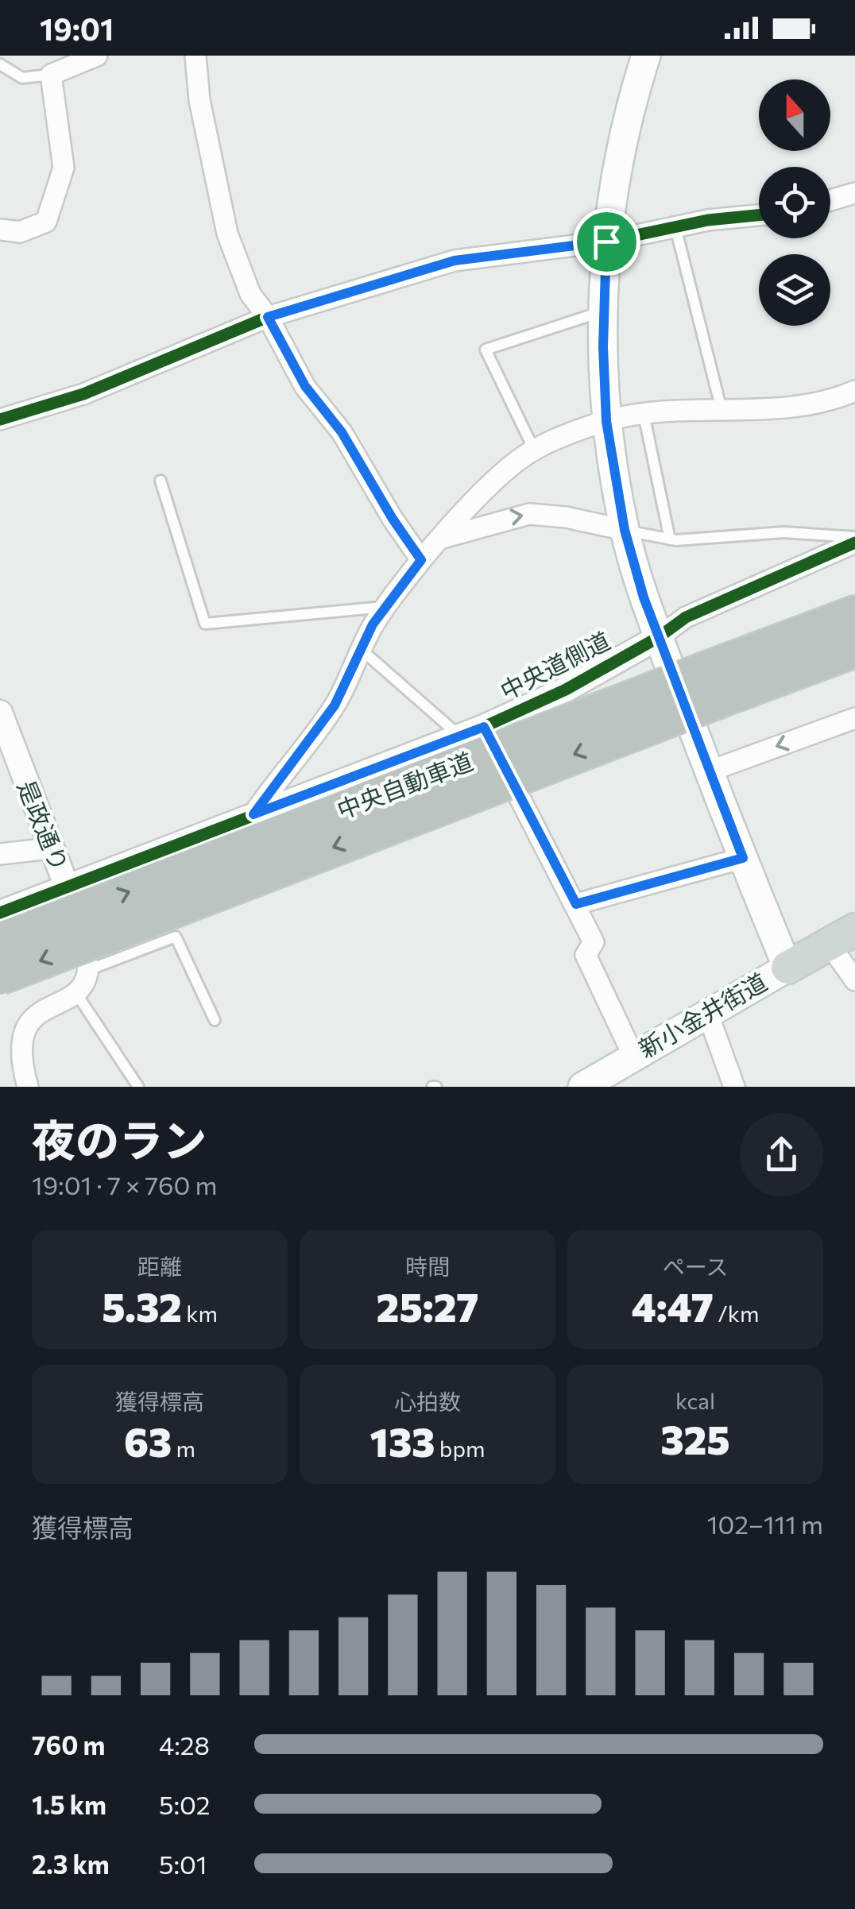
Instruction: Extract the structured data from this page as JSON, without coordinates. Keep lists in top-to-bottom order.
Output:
{
  "streets": {
    "highway": ["中央自動車道"],
    "main road": ["新小金井街道"],
    "street": ["中央道側道", "是政通り"]
  },
  "crossings": [
    ["中央道側道", "是政通り"],
    ["中央道側道", "新小金井街道"]
  ],
  "north": "top",
  "page": {
    "status": "19:01",
    "heading": ["夜のラン", "19:01 · 7 × 760 m"],
    "stats": [
      ["距離", "5.32 km"],
      ["時間", "25:27"],
      ["ペース", "4:47 /km"],
      ["獲得標高", "63 m"],
      ["心拍数", "133 bpm"],
      ["kcal", "325"]
    ],
    "chart": ["獲得標高", "102–111 m"],
    "list": [
      {
        "name": "760 m",
        "note": "4:28"
      },
      {
        "name": "1.5 km",
        "note": "5:02"
      },
      {
        "name": "2.3 km",
        "note": "5:01"
      }
    ]
  }
}
